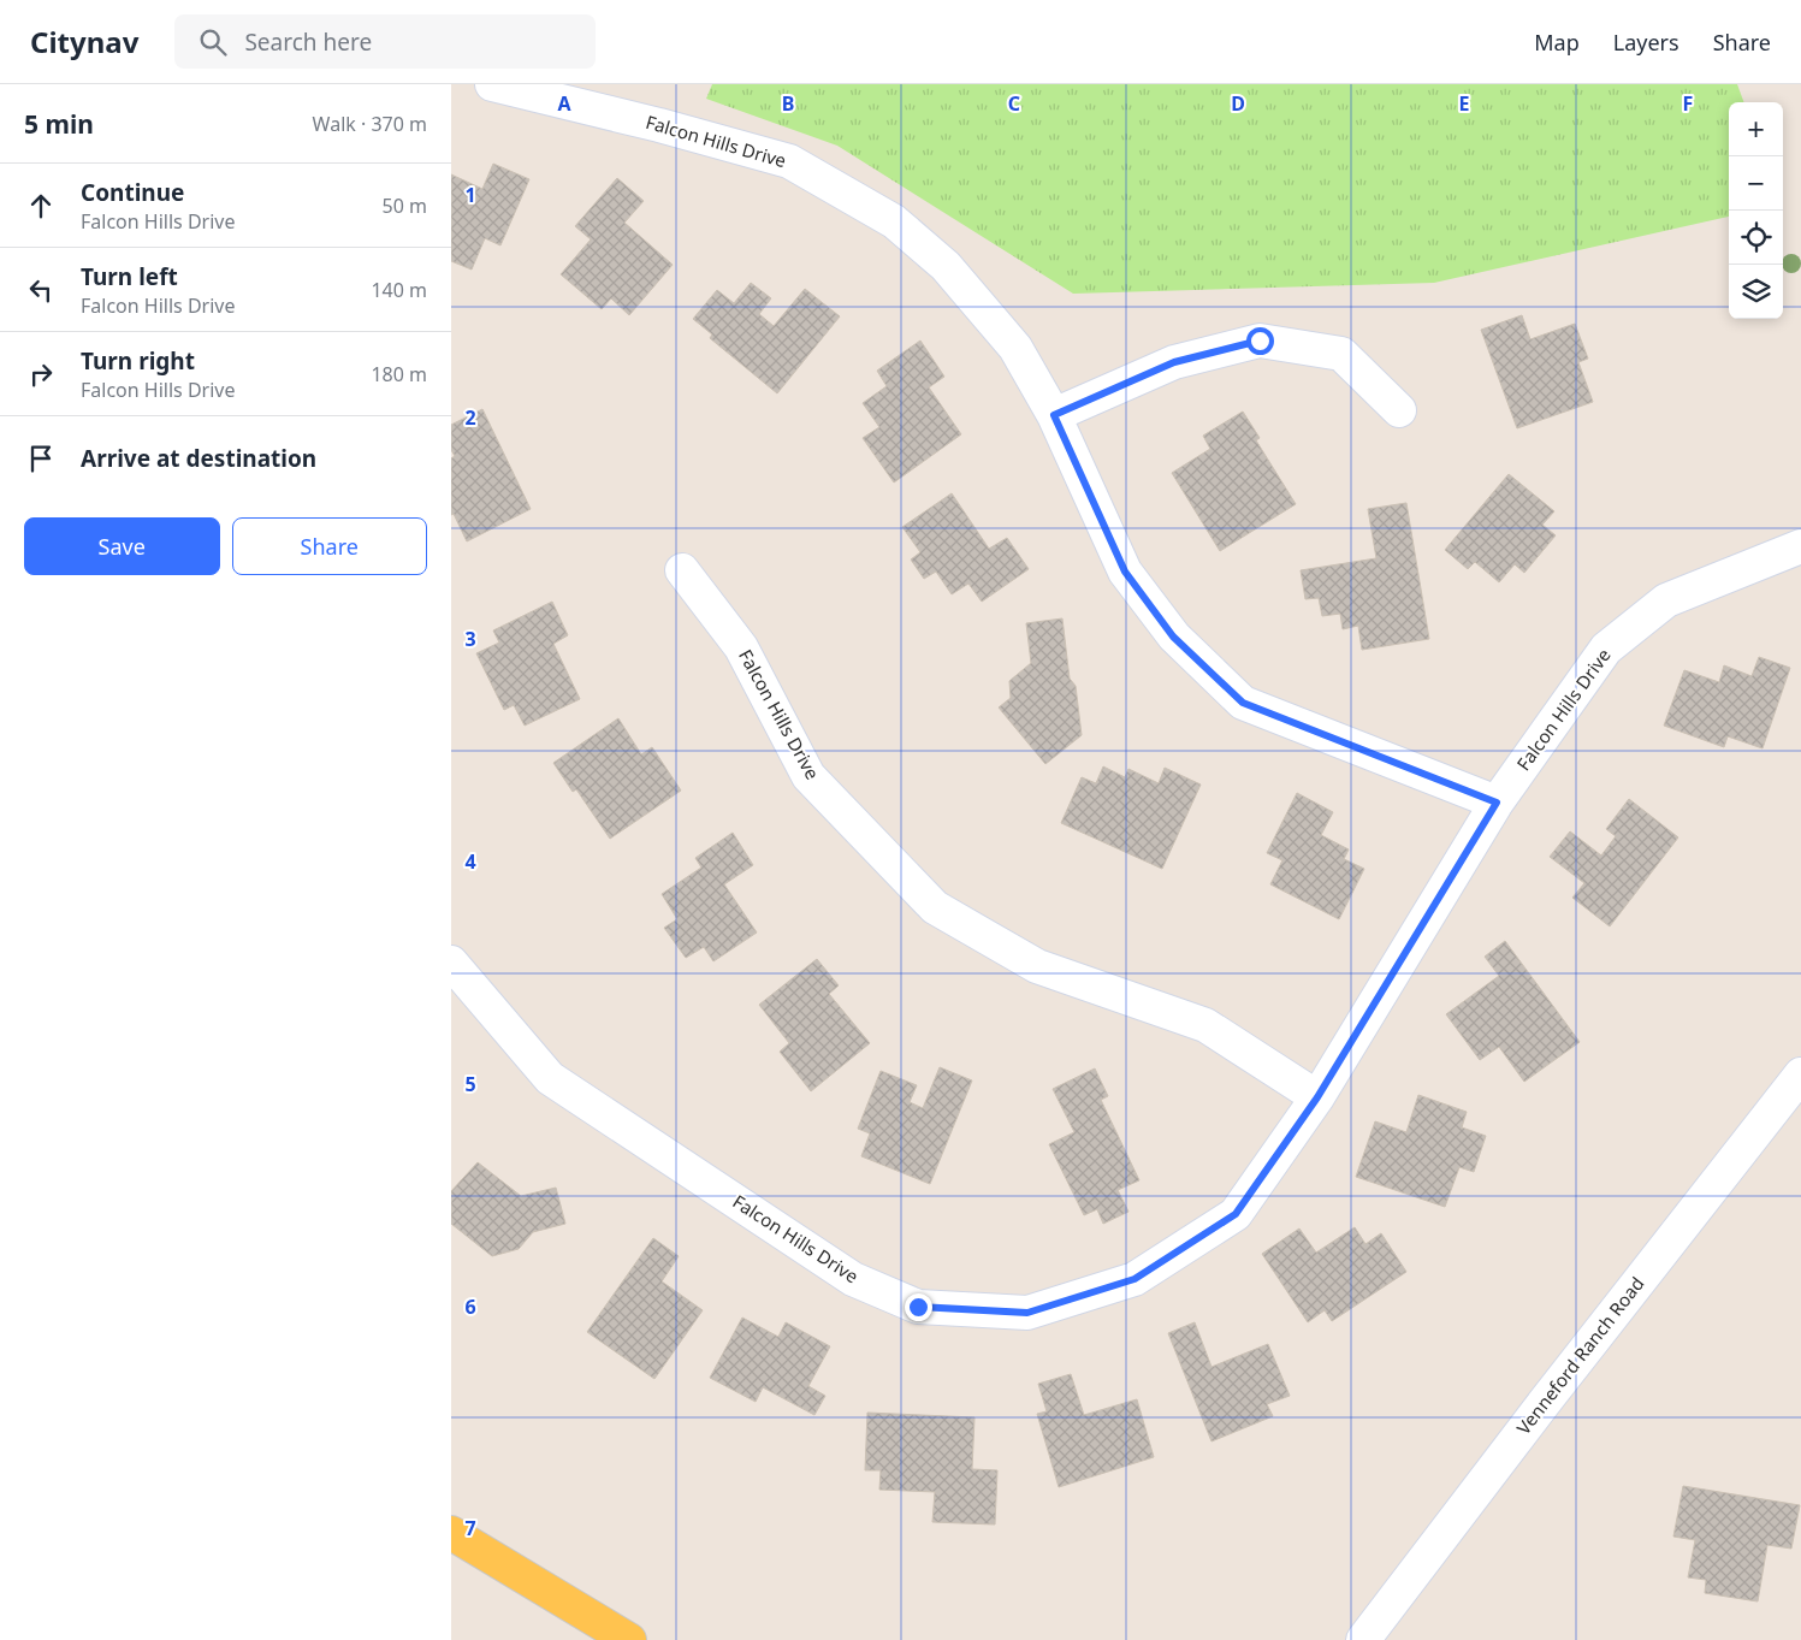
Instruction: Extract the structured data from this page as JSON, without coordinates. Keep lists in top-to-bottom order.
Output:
{
  "streets": {
    "street": ["Falcon Hills Drive", "Venneford Ranch Road"]
  },
  "page": {
    "header": "Citynav",
    "search": "Search here",
    "nav": ["Map", "Layers", "Share"],
    "heading": ["5 min", "Walk · 370 m"],
    "map_buttons": ["+", "−"],
    "list": [
      ["Continue", "Falcon Hills Drive", "50 m"],
      ["Turn left", "Falcon Hills Drive", "140 m"],
      ["Turn right", "Falcon Hills Drive", "180 m"],
      "Arrive at destination"
    ],
    "buttons": ["Save", "Share"]
  },
  "grid": {
    "columns": [
      "A",
      "B",
      "C",
      "D",
      "E",
      "F"
    ],
    "rows": [
      "1",
      "2",
      "3",
      "4",
      "5",
      "6",
      "7"
    ]
  }
}
